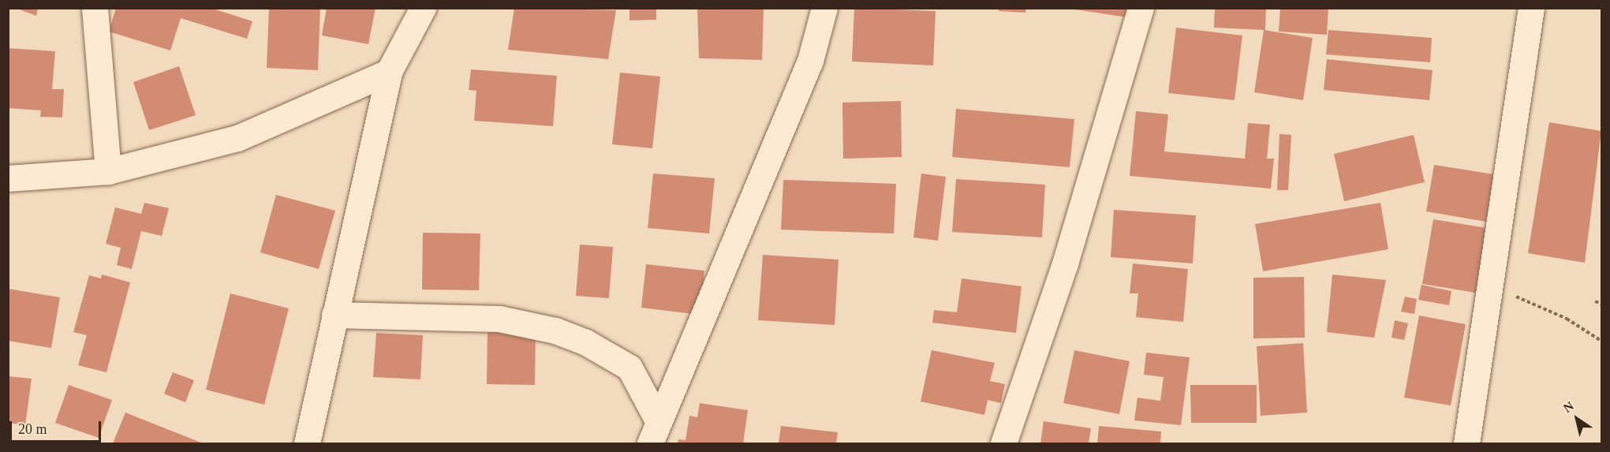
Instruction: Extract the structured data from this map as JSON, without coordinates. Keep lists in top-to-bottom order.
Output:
{
  "scale_bar": "20 m",
  "north": "top left"
}
